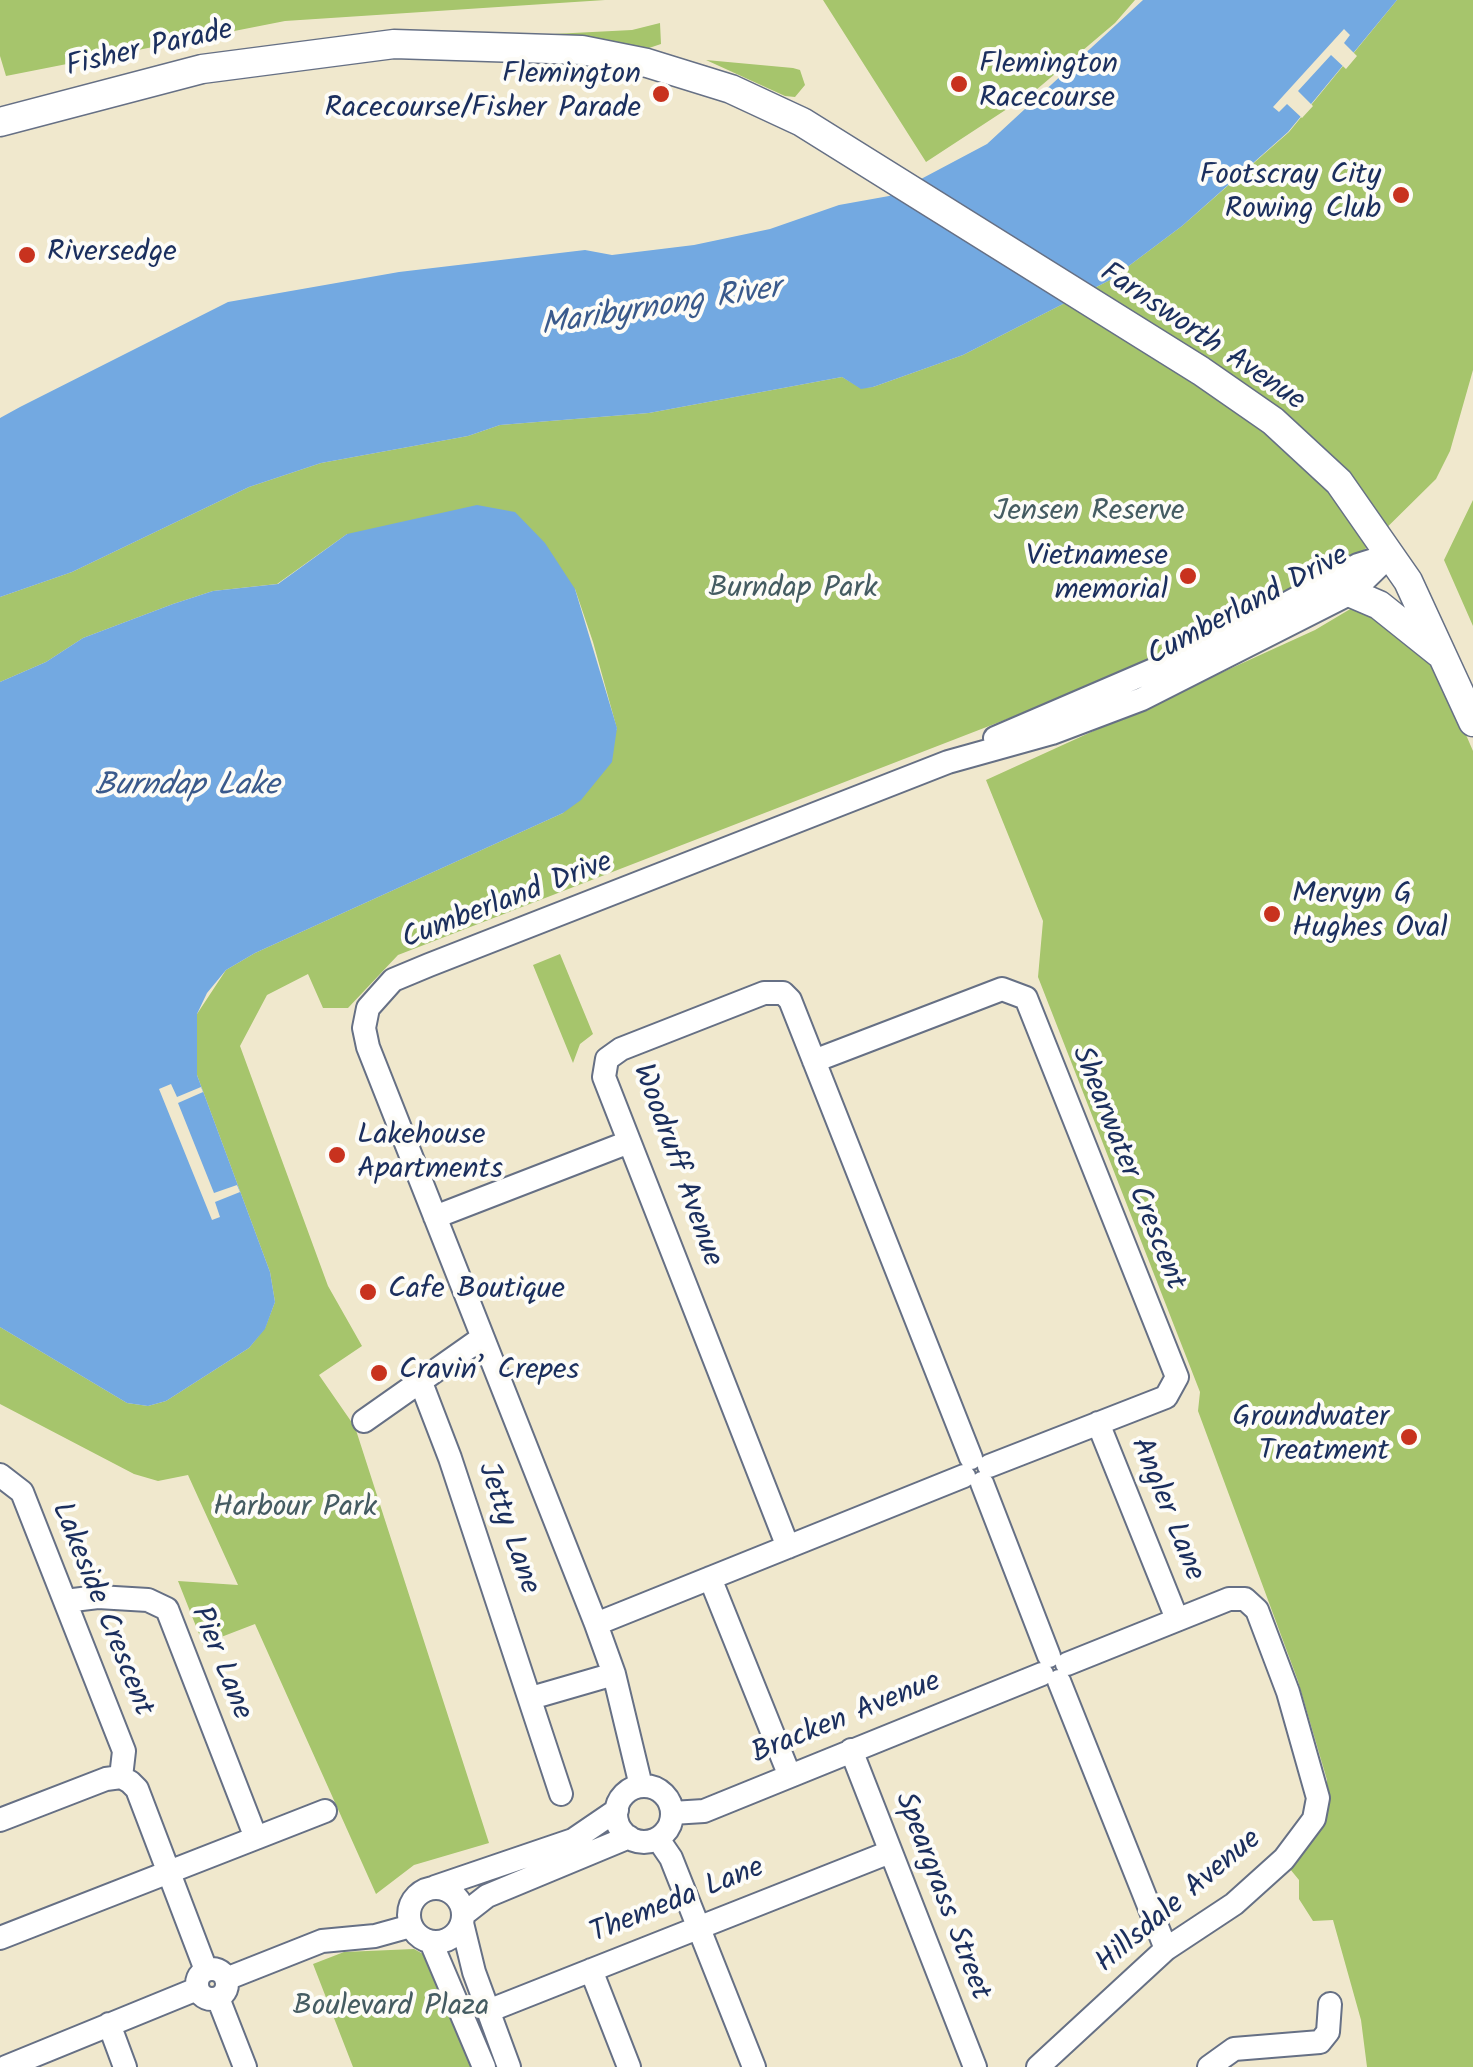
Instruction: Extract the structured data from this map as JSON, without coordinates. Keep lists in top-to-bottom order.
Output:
{
  "streets": {
    "main road": ["Fisher Parade", "Farnsworth Avenue"],
    "street": [
      "Cumberland Drive",
      "Woodruff Avenue",
      "Shearwater Crescent",
      "Angler Lane",
      "Jetty Lane",
      "Lakeside Crescent",
      "Pier Lane",
      "Bracken Avenue",
      "Speargrass Street",
      "Themeda Lane",
      "Hillsdale Avenue"
    ]
  },
  "crossings": [
    ["Fisher Parade", "Farnsworth Avenue"],
    ["Farnsworth Avenue", "Cumberland Drive"],
    ["Cumberland Drive", "Shearwater Crescent"],
    ["Cumberland Drive", "Bracken Avenue"],
    ["Woodruff Avenue", "Shearwater Crescent"],
    ["Woodruff Avenue", "Bracken Avenue"],
    ["Woodruff Avenue", "Hillsdale Avenue"],
    ["Shearwater Crescent", "Angler Lane"],
    ["Angler Lane", "Bracken Avenue"],
    ["Lakeside Crescent", "Pier Lane"],
    ["Bracken Avenue", "Speargrass Street"],
    ["Bracken Avenue", "Hillsdale Avenue"],
    ["Speargrass Street", "Themeda Lane"]
  ],
  "water": ["Maribyrnong River", "Burndap Lake"],
  "parks": [
    "Jensen Reserve",
    "Burndap Park",
    "Harbour Park",
    "Boulevard Plaza"
  ],
  "places": [
    "Flemington Racecourse",
    "Flemington Racecourse/Fisher Parade",
    "Footscray City Rowing Club",
    "Riversedge",
    "Vietnamese memorial",
    "Mervyn G Hughes Oval",
    "Lakehouse Apartments",
    "Cafe Boutique",
    "Cravin’ Crepes",
    "Groundwater Treatment"
  ]
}
